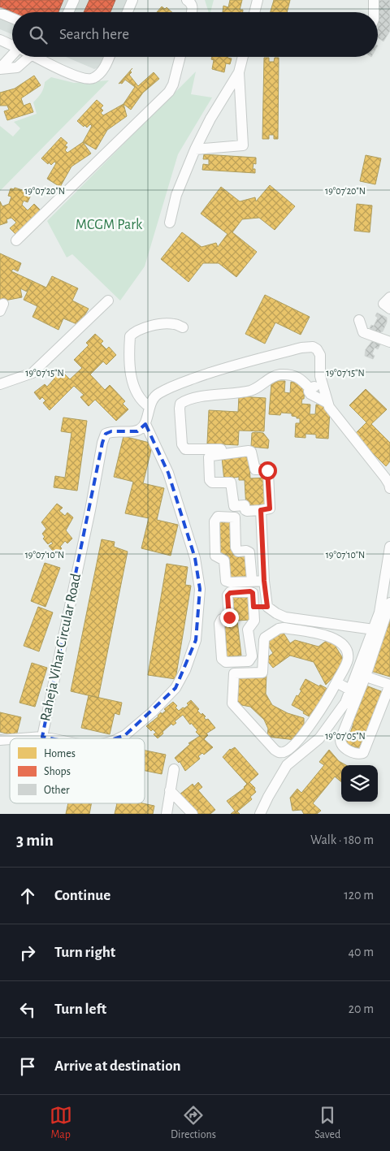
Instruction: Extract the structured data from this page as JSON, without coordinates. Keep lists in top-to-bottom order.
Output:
{
  "streets": {
    "street": ["Raheja Vihar Circular Road"]
  },
  "parks": ["MCGM Park"],
  "legend": ["Homes", "Shops", "Other"],
  "page": {
    "search": "Search here",
    "heading": ["3 min", "Walk · 180 m"],
    "list": [
      ["Continue", "120 m"],
      ["Turn right", "40 m"],
      ["Turn left", "20 m"],
      "Arrive at destination"
    ],
    "nav": ["Map", "Directions", "Saved"]
  },
  "coordinates": [
    "19°07'20\"N",
    "19°07'15\"N",
    "19°07'10\"N",
    "19°07'05\"N"
  ]
}
